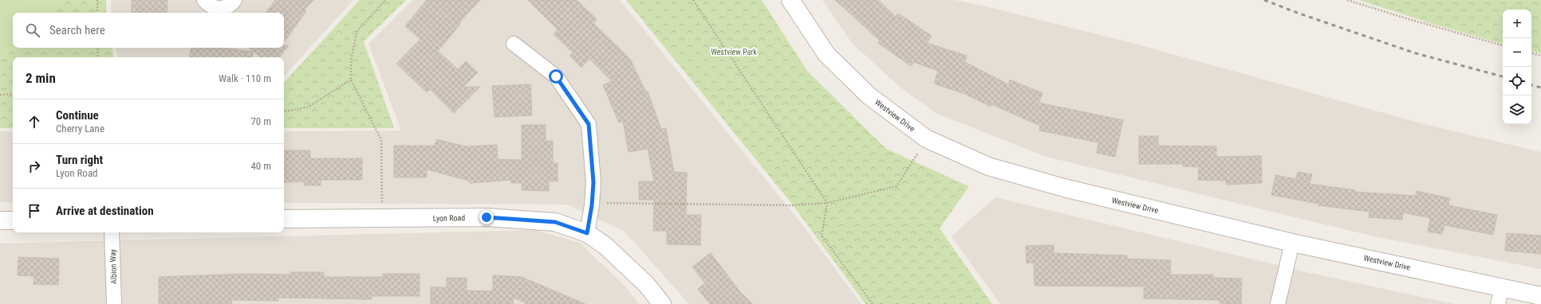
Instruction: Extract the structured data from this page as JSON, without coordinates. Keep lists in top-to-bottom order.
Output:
{
  "streets": {
    "street": ["Westview Drive", "Lyon Road", "Albion Way"]
  },
  "parks": ["Westview Park"],
  "page": {
    "map_buttons": ["+", "−"],
    "search": "Search here",
    "heading": ["2 min", "Walk · 110 m"],
    "list": [
      ["Continue", "Cherry Lane", "70 m"],
      ["Turn right", "Lyon Road", "40 m"],
      "Arrive at destination"
    ]
  }
}
